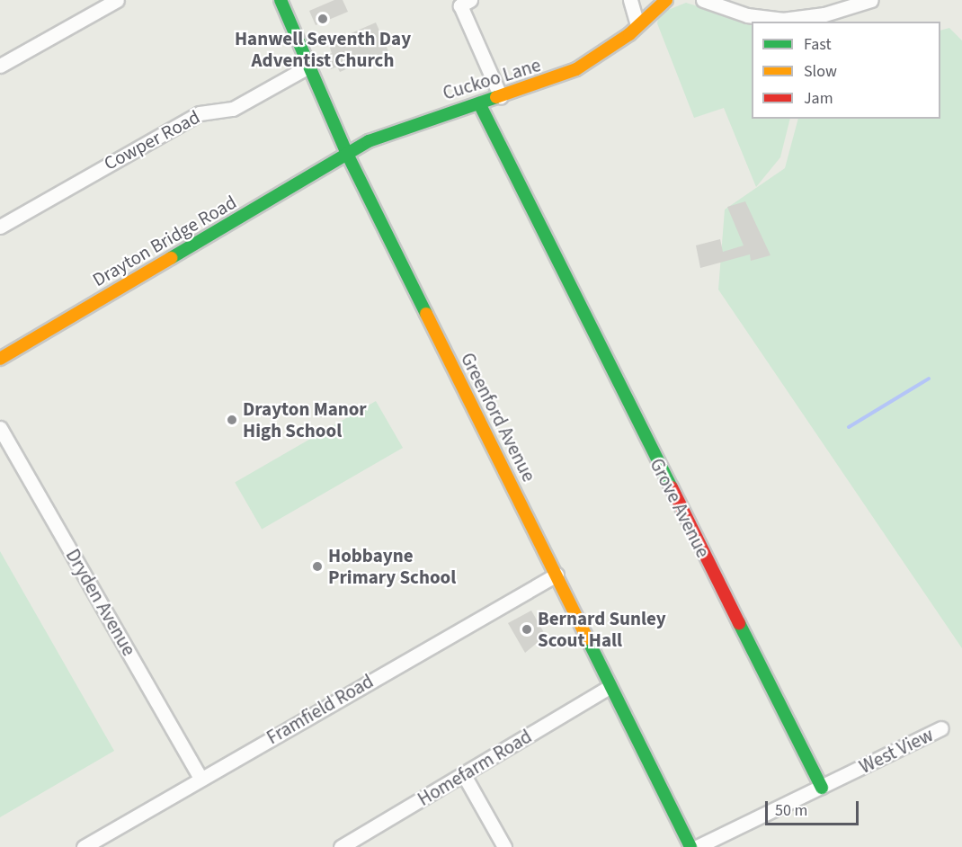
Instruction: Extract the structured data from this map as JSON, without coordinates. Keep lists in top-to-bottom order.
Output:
{
  "streets": {
    "street": [
      "Cuckoo Lane",
      "Cowper Road",
      "Drayton Bridge Road",
      "Greenford Avenue",
      "Grove Avenue",
      "Dryden Avenue",
      "Framfield Road",
      "West View",
      "Homefarm Road"
    ]
  },
  "crossings": [
    ["Cuckoo Lane", "Drayton Bridge Road"],
    ["Cuckoo Lane", "Greenford Avenue"],
    ["Cuckoo Lane", "Grove Avenue"],
    ["Cowper Road", "Greenford Avenue"],
    ["Drayton Bridge Road", "Greenford Avenue"],
    ["Greenford Avenue", "Framfield Road"],
    ["Greenford Avenue", "Homefarm Road"],
    ["Grove Avenue", "West View"],
    ["Dryden Avenue", "Framfield Road"]
  ],
  "places": [
    "Hanwell Seventh Day Adventist Church",
    "Drayton Manor High School",
    "Hobbayne Primary School",
    "Bernard Sunley Scout Hall"
  ],
  "legend": ["Fast", "Slow", "Jam"],
  "scale_bar": "50 m"
}
